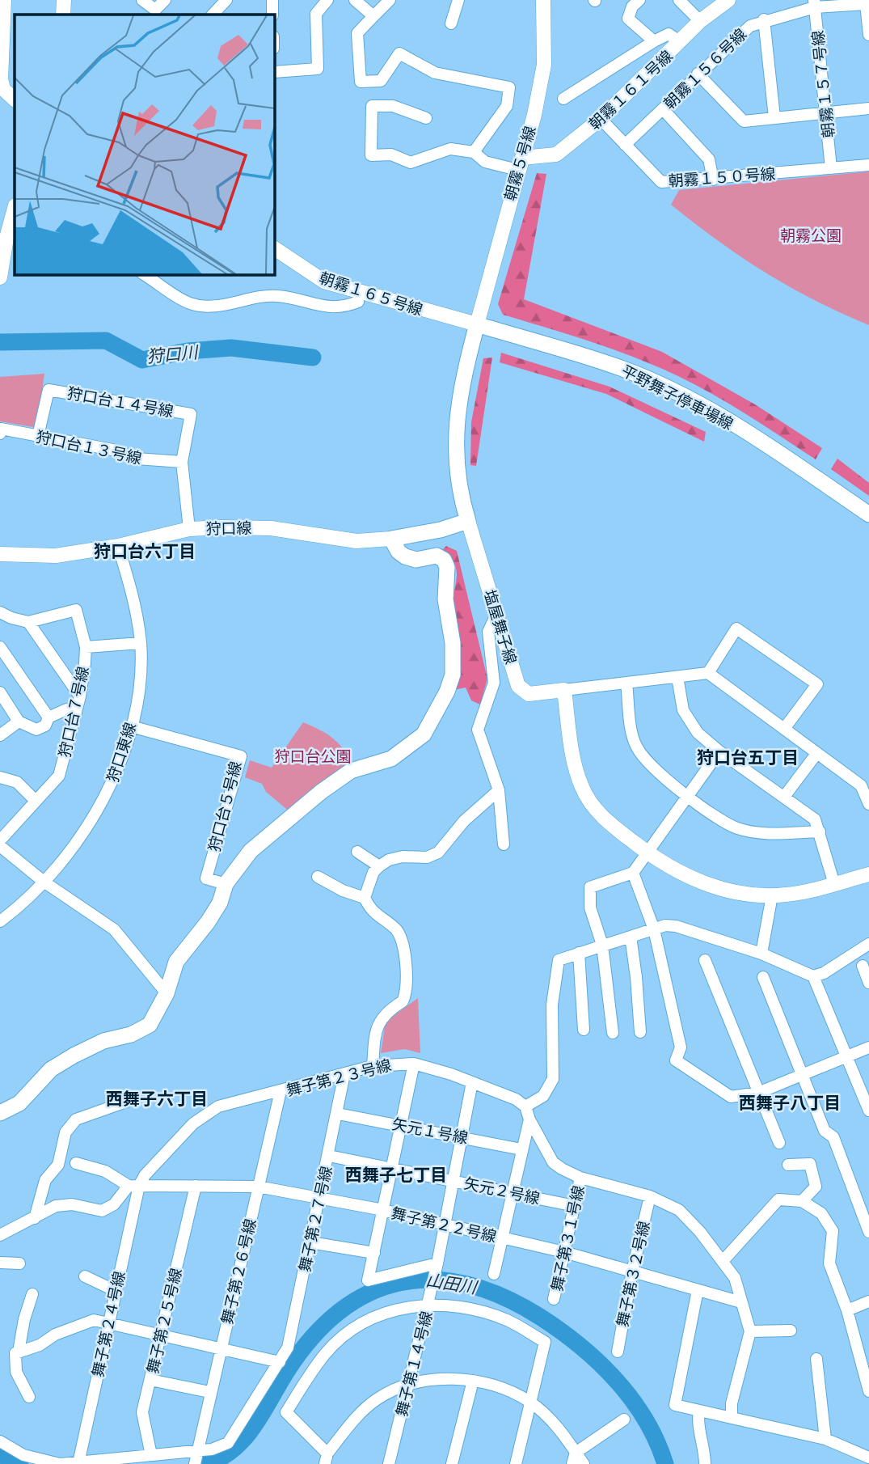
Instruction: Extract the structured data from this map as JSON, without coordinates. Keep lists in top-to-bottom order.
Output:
{
  "streets": {
    "main road": ["平野舞子停車場線"],
    "street": [
      "朝霧１５６号線",
      "朝霧１５７号線",
      "朝霧１６１号線",
      "朝霧５号線",
      "朝霧１５０号線",
      "朝霧１６５号線",
      "狩口台１４号線",
      "狩口台１３号線",
      "狩口線",
      "塩屋舞子線",
      "狩口台７号線",
      "狩口東線",
      "狩口台５号線",
      "舞子第２３号線",
      "矢元１号線",
      "矢元２号線",
      "舞子第２７号線",
      "舞子第２２号線",
      "舞子第３１号線",
      "舞子第２６号線",
      "舞子第３２号線",
      "舞子第２５号線",
      "舞子第２４号線",
      "舞子第１４号線"
    ]
  },
  "crossings": [
    ["朝霧１５６号線", "朝霧１５７号線"],
    ["朝霧１５６号線", "朝霧１５０号線"],
    ["朝霧１５７号線", "朝霧１５０号線"],
    ["朝霧１６１号線", "朝霧５号線"],
    ["朝霧１６１号線", "朝霧１５０号線"],
    ["朝霧５号線", "朝霧１６５号線"],
    ["朝霧５号線", "平野舞子停車場線"],
    ["朝霧１６５号線", "平野舞子停車場線"],
    ["狩口台１４号線", "狩口台１３号線"],
    ["狩口台１４号線", "狩口線"],
    ["狩口線", "狩口東線"],
    ["狩口東線", "狩口台５号線"],
    ["舞子第２３号線", "舞子第２７号線"],
    ["舞子第２３号線", "舞子第２２号線"],
    ["舞子第２３号線", "舞子第２６号線"],
    ["舞子第２３号線", "舞子第２４号線"],
    ["舞子第２３号線", "舞子第１４号線"],
    ["矢元１号線", "舞子第２７号線"],
    ["矢元１号線", "舞子第１４号線"],
    ["矢元２号線", "舞子第２７号線"],
    ["矢元２号線", "舞子第３１号線"],
    ["矢元２号線", "舞子第１４号線"],
    ["舞子第２７号線", "舞子第２２号線"],
    ["舞子第２７号線", "舞子第２６号線"],
    ["舞子第２７号線", "舞子第２５号線"],
    ["舞子第２７号線", "舞子第２４号線"],
    ["舞子第２２号線", "舞子第３１号線"],
    ["舞子第２２号線", "舞子第２６号線"],
    ["舞子第２２号線", "舞子第３２号線"],
    ["舞子第２２号線", "舞子第２５号線"],
    ["舞子第２２号線", "舞子第２４号線"],
    ["舞子第２２号線", "舞子第１４号線"]
  ],
  "districts": [
    "狩口台六丁目",
    "狩口台五丁目",
    "西舞子六丁目",
    "西舞子八丁目",
    "西舞子七丁目"
  ],
  "water": ["狩口川", "山田川"],
  "parks": ["朝霧公園", "狩口台公園"]
}
